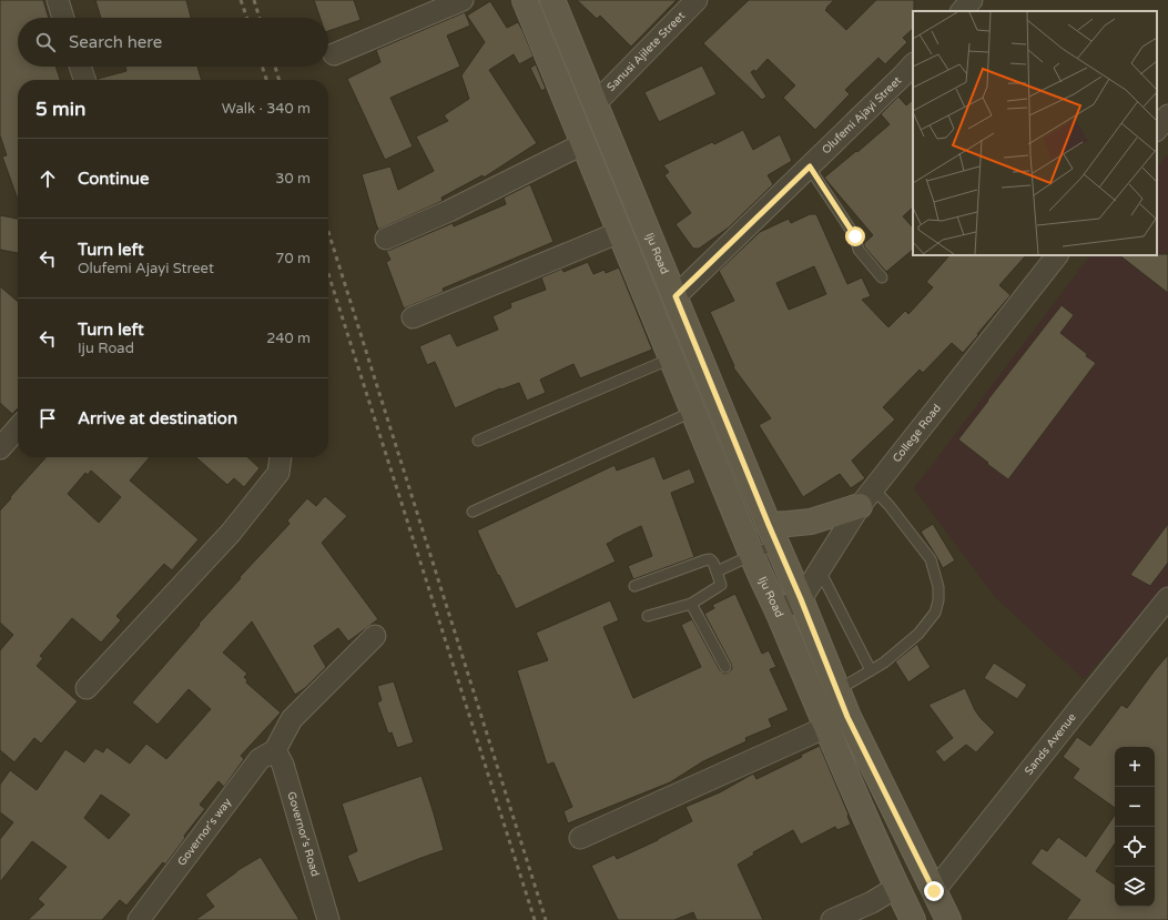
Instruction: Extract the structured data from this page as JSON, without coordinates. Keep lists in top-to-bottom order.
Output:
{
  "streets": {
    "main road": ["Iju Road"],
    "street": [
      "Sanusi Ajilete Street",
      "Olufemi Ajayi Street",
      "College Road",
      "Sands Avenue",
      "Governor's way",
      "Governor's Road"
    ]
  },
  "crossings": [
    ["Sanusi Ajilete Street", "Iju Road"],
    ["Olufemi Ajayi Street", "Iju Road"],
    ["Iju Road", "College Road"],
    ["Iju Road", "Sands Avenue"],
    ["Governor's way", "Governor's Road"]
  ],
  "page": {
    "search": "Search here",
    "heading": ["5 min", "Walk · 340 m"],
    "list": [
      ["Continue", "30 m"],
      ["Turn left", "Olufemi Ajayi Street", "70 m"],
      ["Turn left", "Iju Road", "240 m"],
      "Arrive at destination"
    ],
    "map_buttons": ["+", "−"]
  }
}
